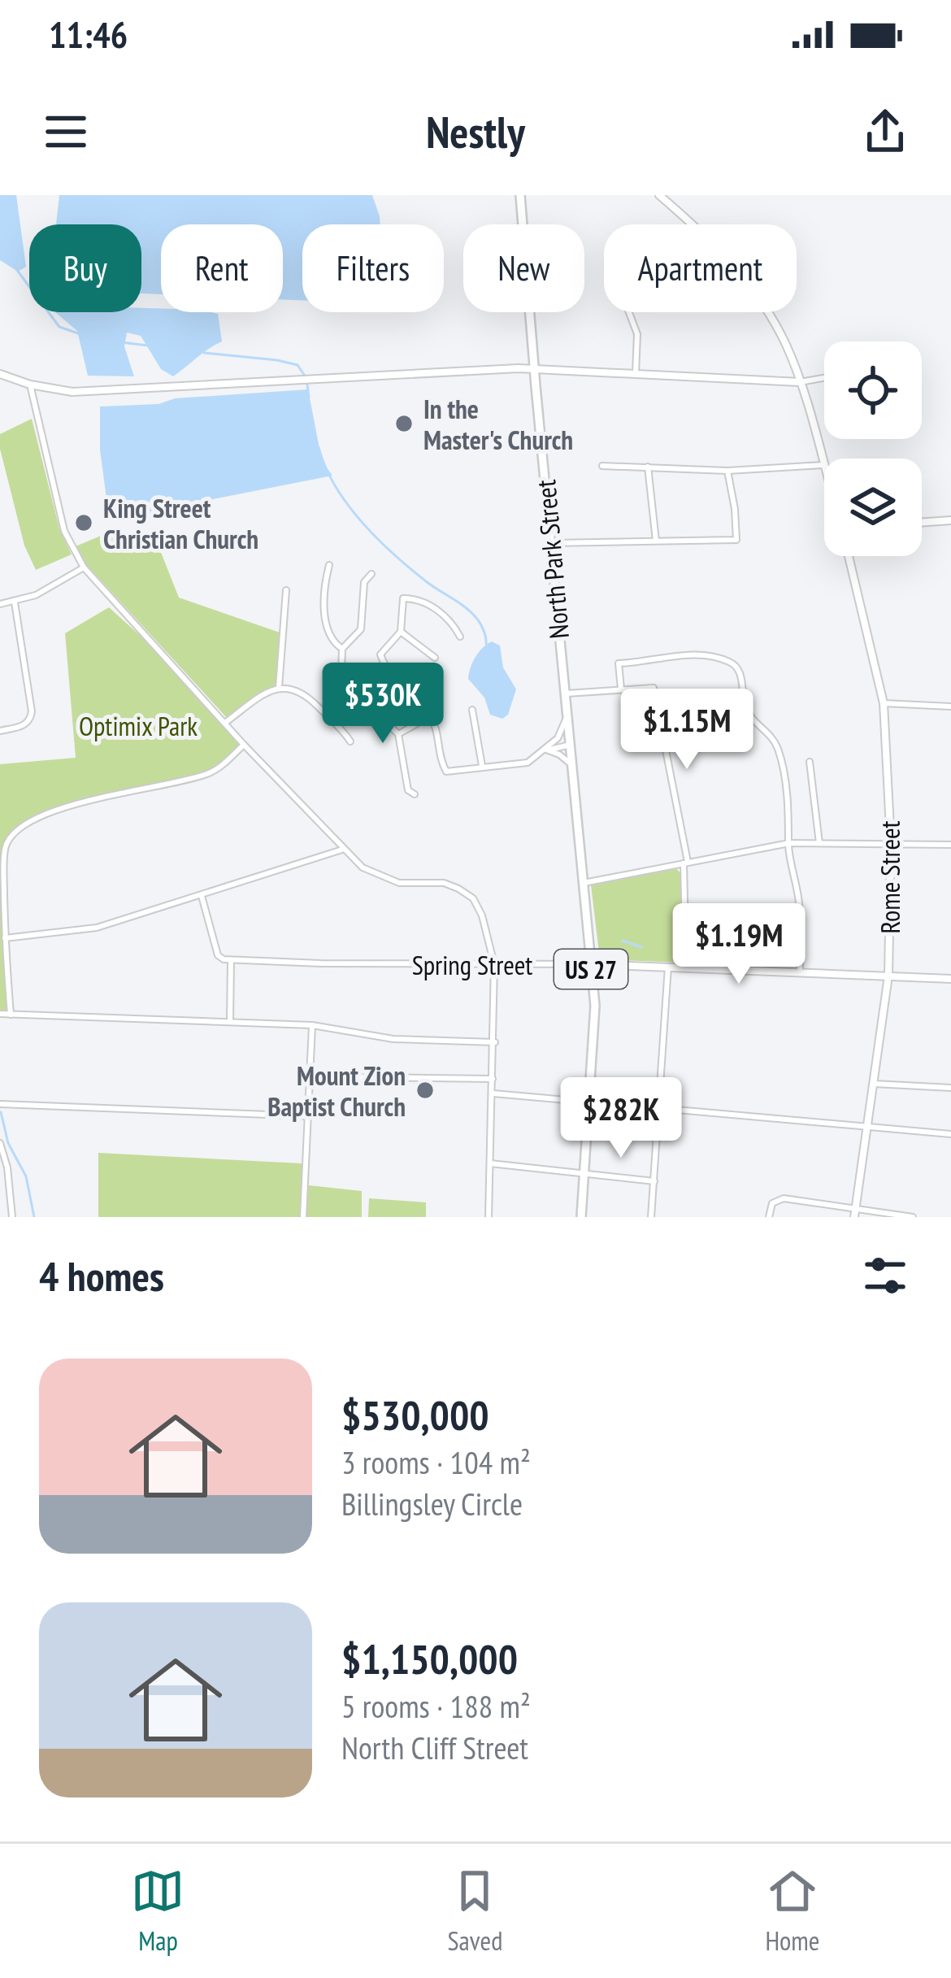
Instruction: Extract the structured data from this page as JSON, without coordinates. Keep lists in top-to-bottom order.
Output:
{
  "streets": {
    "main road": ["North Park Street", "US 27"],
    "street": ["Rome Street", "Spring Street"]
  },
  "crossings": [
    ["North Park Street", "Spring Street"],
    ["North Park Street", "US 27"],
    ["Rome Street", "Spring Street"]
  ],
  "parks": ["Optimix Park"],
  "places": ["In the Master's Church", "King Street Christian Church", "Mount Zion Baptist Church"],
  "page": {
    "status": "11:46",
    "header": "Nestly",
    "chip": [
      "Buy",
      "Rent",
      "Filters",
      "New",
      "Apartment"
    ],
    "price": [
      "$530K",
      "$1.15M",
      "$1.19M",
      "$282K"
    ],
    "heading": "4 homes",
    "list": [
      {
        "name": "$530,000",
        "note": "3 rooms · 104 m² · Billingsley Circle"
      },
      {
        "name": "$1,150,000",
        "note": "5 rooms · 188 m² · North Cliff Street"
      }
    ],
    "tabs": ["Map", "Saved", "Home"]
  }
}
